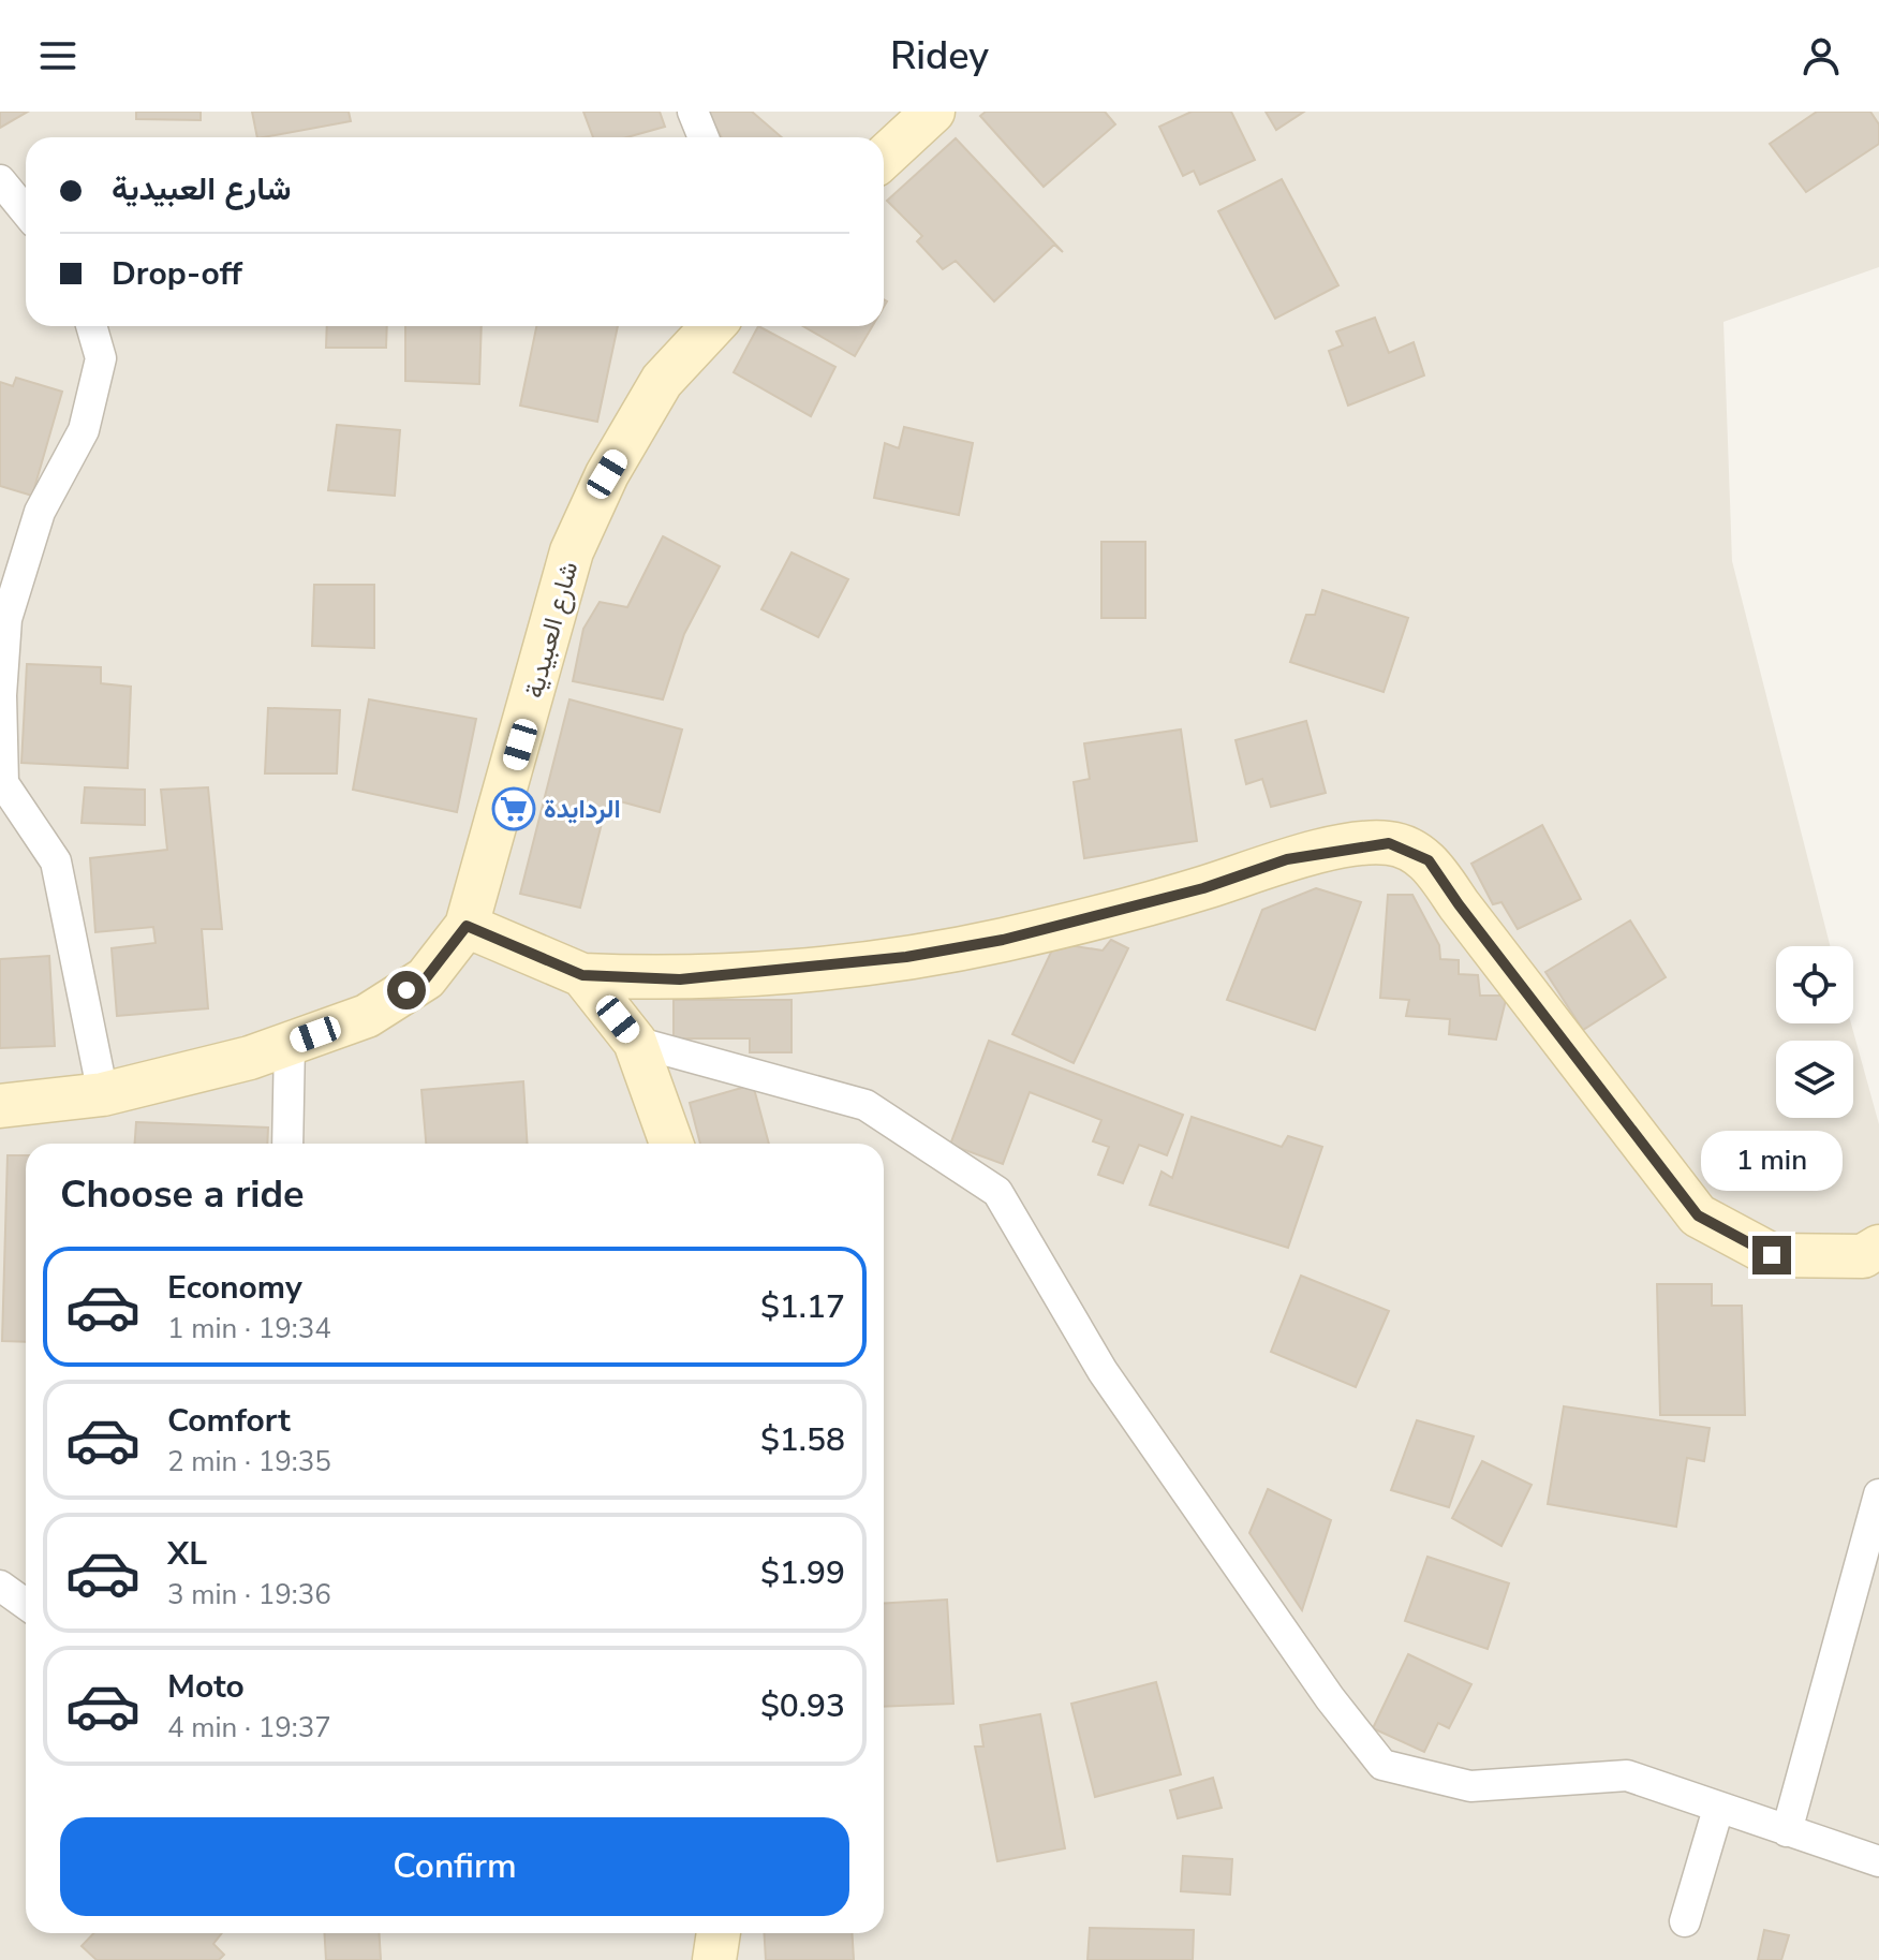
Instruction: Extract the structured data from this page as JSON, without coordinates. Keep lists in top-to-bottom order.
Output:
{
  "streets": {
    "street": ["شارع العبيدية"]
  },
  "places": {
    "supermarket": ["الردايدة"]
  },
  "page": {
    "header": "Ridey",
    "banner": ["شارع العبيدية", "Drop-off"],
    "bubble": "1 min",
    "heading": "Choose a ride",
    "list": [
      {
        "name": "Economy",
        "note": "1 min · 19:34",
        "value": "$1.17"
      },
      {
        "name": "Comfort",
        "note": "2 min · 19:35",
        "value": "$1.58"
      },
      {
        "name": "XL",
        "note": "3 min · 19:36",
        "value": "$1.99"
      },
      {
        "name": "Moto",
        "note": "4 min · 19:37",
        "value": "$0.93"
      }
    ],
    "buttons": "Confirm"
  }
}
